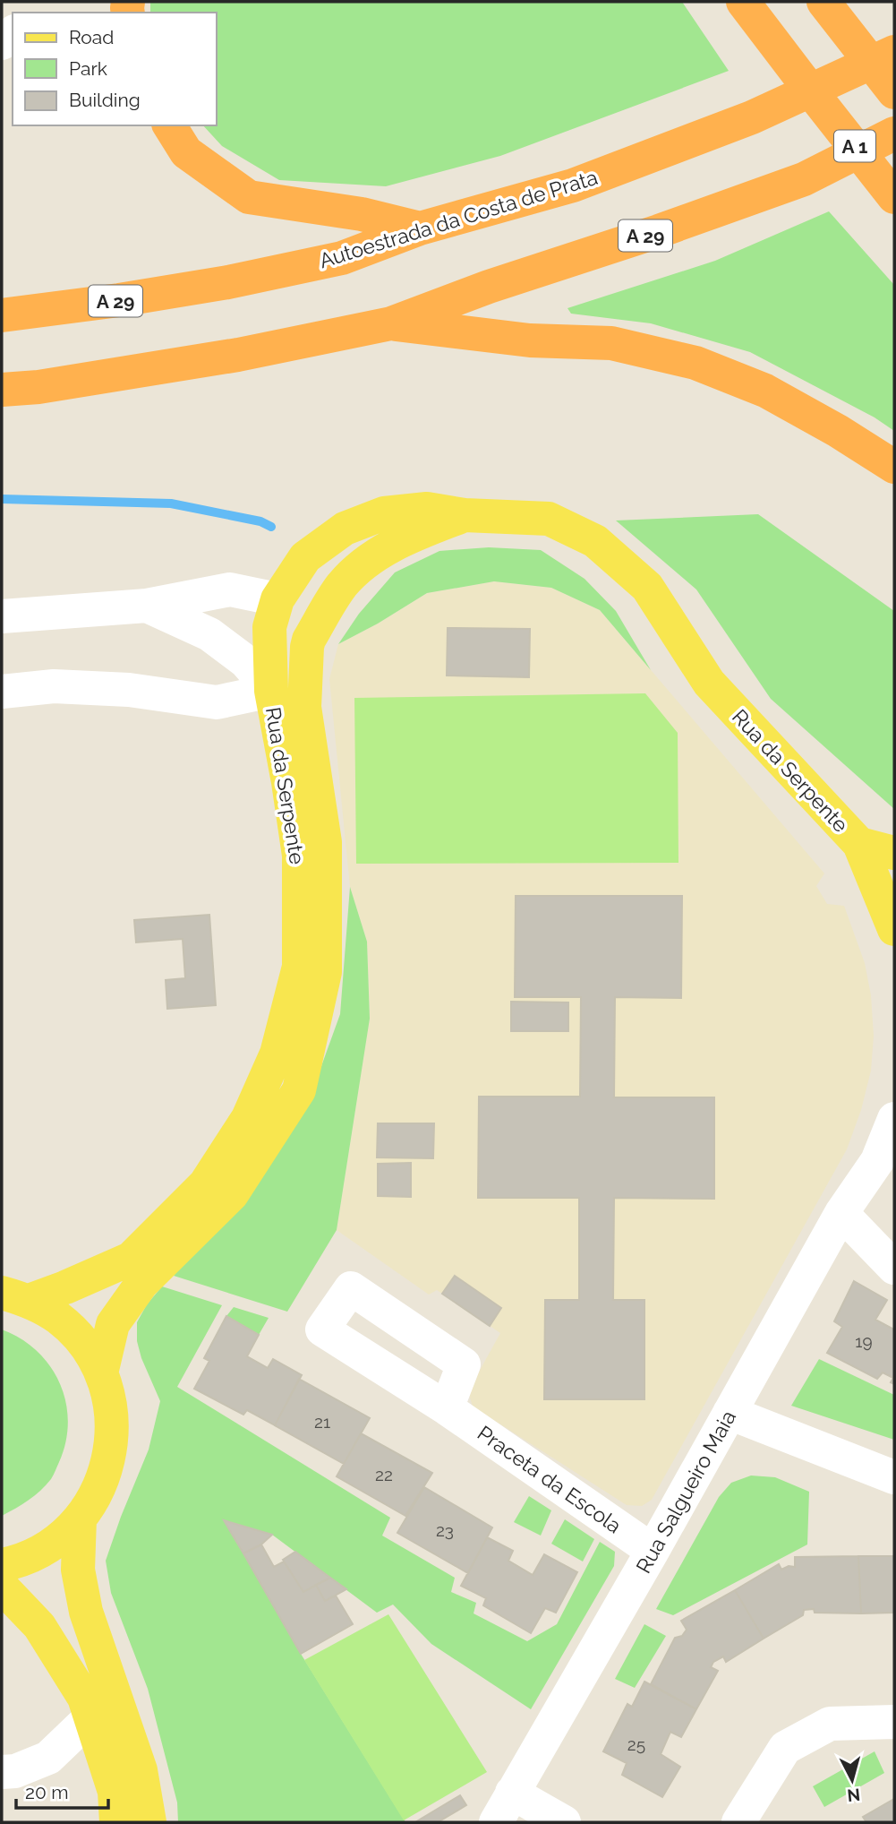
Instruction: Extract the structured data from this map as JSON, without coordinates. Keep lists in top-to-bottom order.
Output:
{
  "streets": {
    "highway": ["A 1", "Autoestrada da Costa de Prata", "A 29"],
    "main road": ["Rua da Serpente"],
    "street": ["Praceta da Escola", "Rua Salgueiro Maia"]
  },
  "crossings": [
    ["Praceta da Escola", "Rua Salgueiro Maia"]
  ],
  "house_numbers": [
    "19",
    "21",
    "22",
    "23",
    "25"
  ],
  "legend": ["Road", "Park", "Building"],
  "scale_bar": "20 m",
  "north": "bottom"
}
